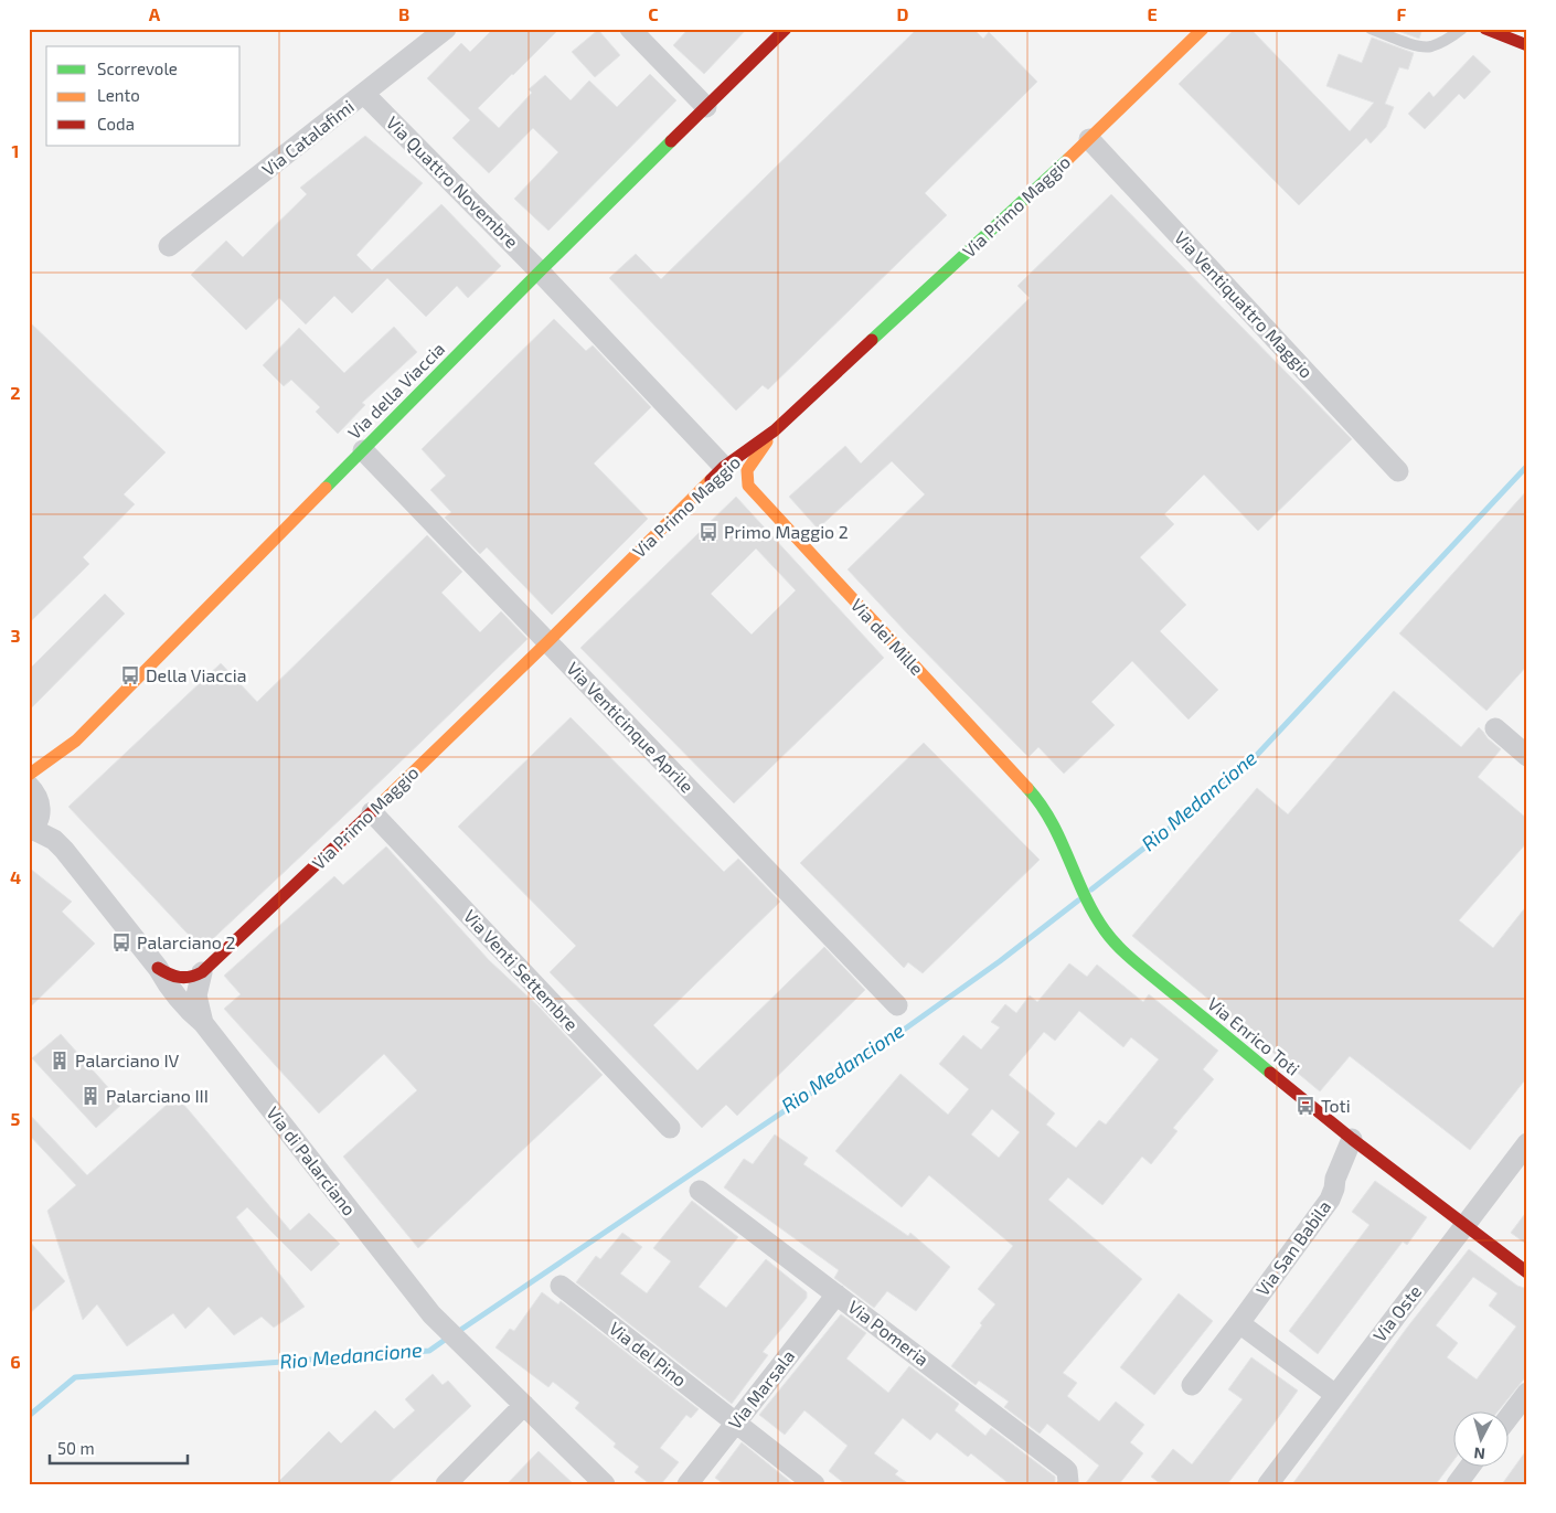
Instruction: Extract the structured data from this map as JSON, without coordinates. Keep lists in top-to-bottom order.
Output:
{
  "streets": {
    "street": [
      "Via Catalafimi",
      "Via Quattro Novembre",
      "Via Primo Maggio",
      "Via Ventiquattro Maggio",
      "Via della Viaccia",
      "Via dei Mille",
      "Via Venticinque Aprile",
      "Via Venti Settembre",
      "Via Enrico Toti",
      "Via di Palarciano",
      "Via San Babila",
      "Via Oste",
      "Via Pomeria",
      "Via del Pino",
      "Via Marsala"
    ]
  },
  "crossings": [
    ["Via Catalafimi", "Via Quattro Novembre"],
    ["Via Quattro Novembre", "Via della Viaccia"],
    ["Via Primo Maggio", "Via Ventiquattro Maggio"],
    ["Via Primo Maggio", "Via dei Mille"],
    ["Via Primo Maggio", "Via Venticinque Aprile"],
    ["Via Primo Maggio", "Via Venti Settembre"],
    ["Via Primo Maggio", "Via di Palarciano"],
    ["Via della Viaccia", "Via Venticinque Aprile"],
    ["Via dei Mille", "Via Enrico Toti"],
    ["Via Enrico Toti", "Via San Babila"],
    ["Via Enrico Toti", "Via Oste"],
    ["Via Pomeria", "Via Marsala"],
    ["Via del Pino", "Via Marsala"]
  ],
  "water": ["Rio Medancione"],
  "places": {
    "bus stop": [
      "Primo Maggio 2",
      "Della Viaccia",
      "Palarciano 2",
      "Toti"
    ],
    "building": ["Palarciano IV", "Palarciano III"]
  },
  "legend": ["Scorrevole", "Lento", "Coda"],
  "scale_bar": "50 m",
  "north": "bottom",
  "grid": {
    "columns": [
      "A",
      "B",
      "C",
      "D",
      "E",
      "F"
    ],
    "rows": [
      "1",
      "2",
      "3",
      "4",
      "5",
      "6"
    ]
  }
}
